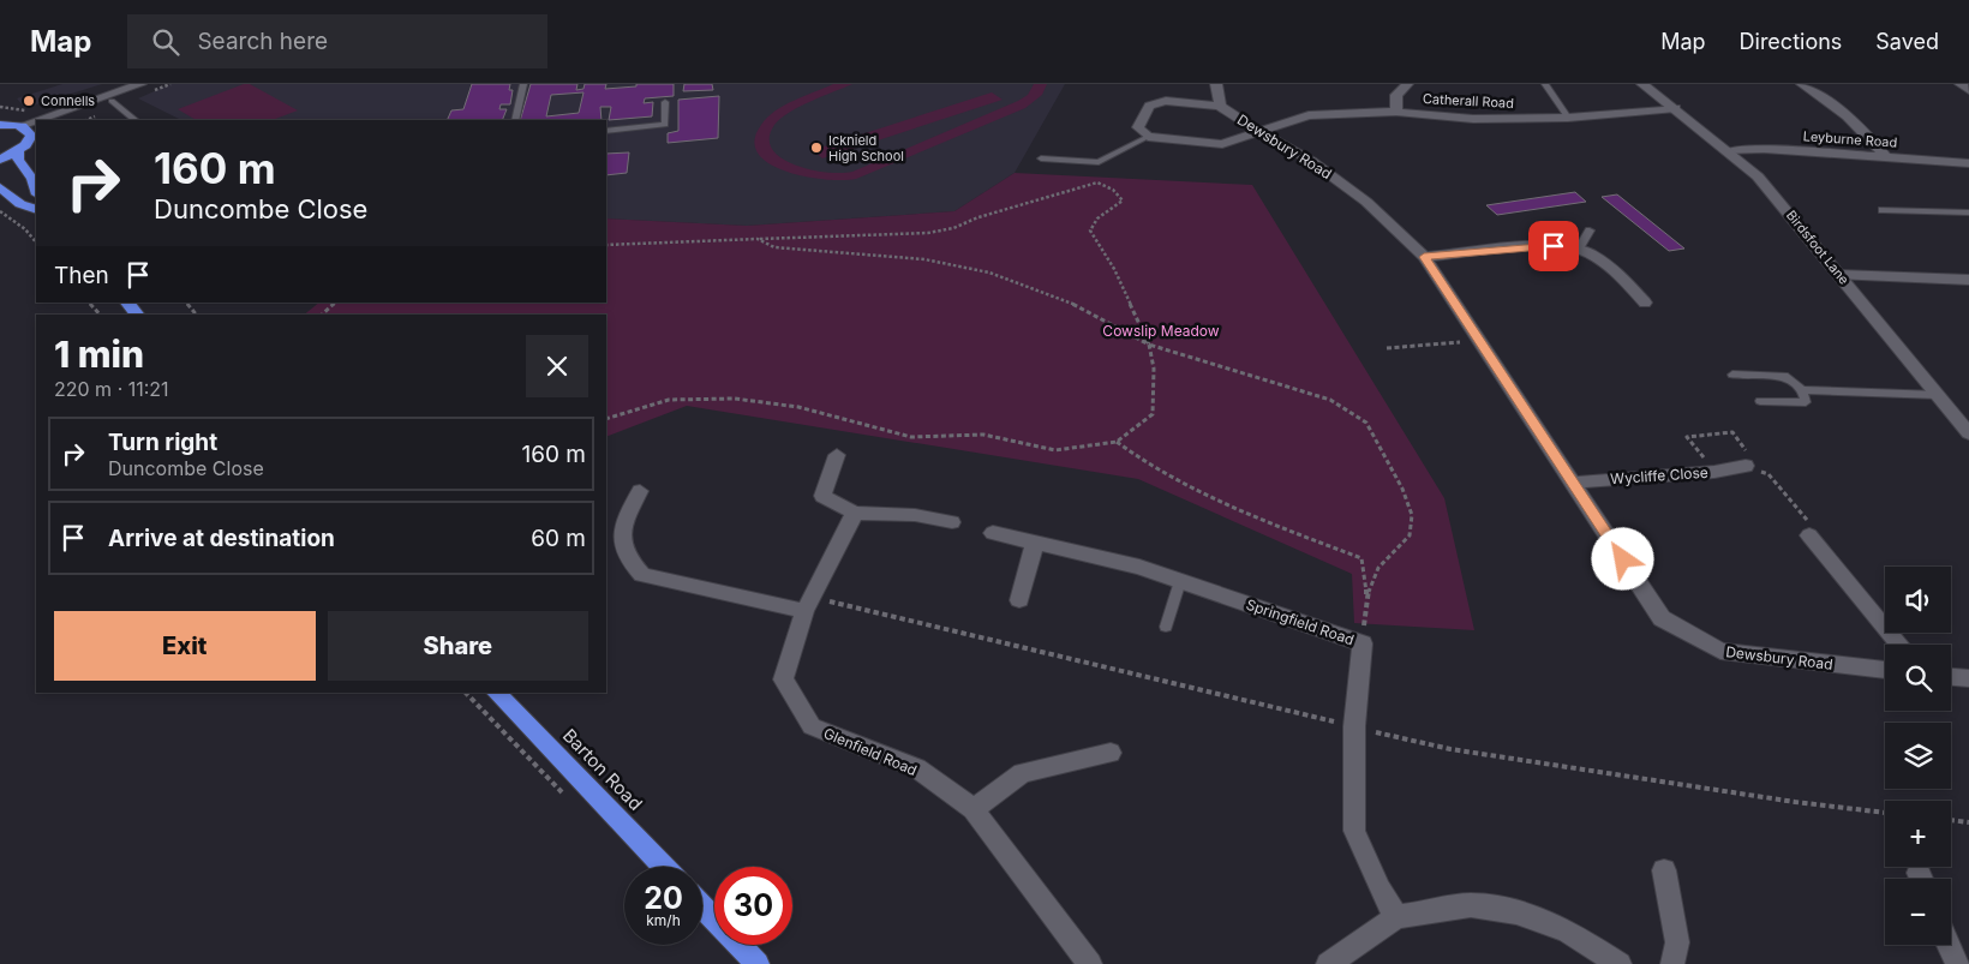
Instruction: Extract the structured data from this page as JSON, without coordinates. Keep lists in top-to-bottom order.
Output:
{
  "streets": {
    "highway": ["Barton Road"],
    "street": [
      "Catherall Road",
      "Leyburne Road",
      "Dewsbury Road",
      "Birdsfoot Lane",
      "Wycliffe Close",
      "Springfield Road",
      "Glenfield Road"
    ]
  },
  "crossings": [
    ["Catherall Road", "Dewsbury Road"],
    ["Catherall Road", "Birdsfoot Lane"],
    ["Leyburne Road", "Birdsfoot Lane"],
    ["Dewsbury Road", "Wycliffe Close"]
  ],
  "parks": ["Cowslip Meadow"],
  "places": ["Connells", "Icknield High School"],
  "page": {
    "header": "Map",
    "search": "Search here",
    "nav": ["Map", "Directions", "Saved"],
    "turn": ["160 m", "Duncombe Close"],
    "then": "Then",
    "heading": ["1 min", "220 m · 11:21"],
    "list": [
      {
        "name": "Turn right",
        "note": "Duncombe Close",
        "value": "160 m"
      },
      {
        "name": "Arrive at destination",
        "value": "60 m"
      }
    ],
    "map_buttons": ["+", "−"],
    "buttons": ["Exit", "Share"],
    "speed": "20 km/h",
    "limit": "30"
  }
}
